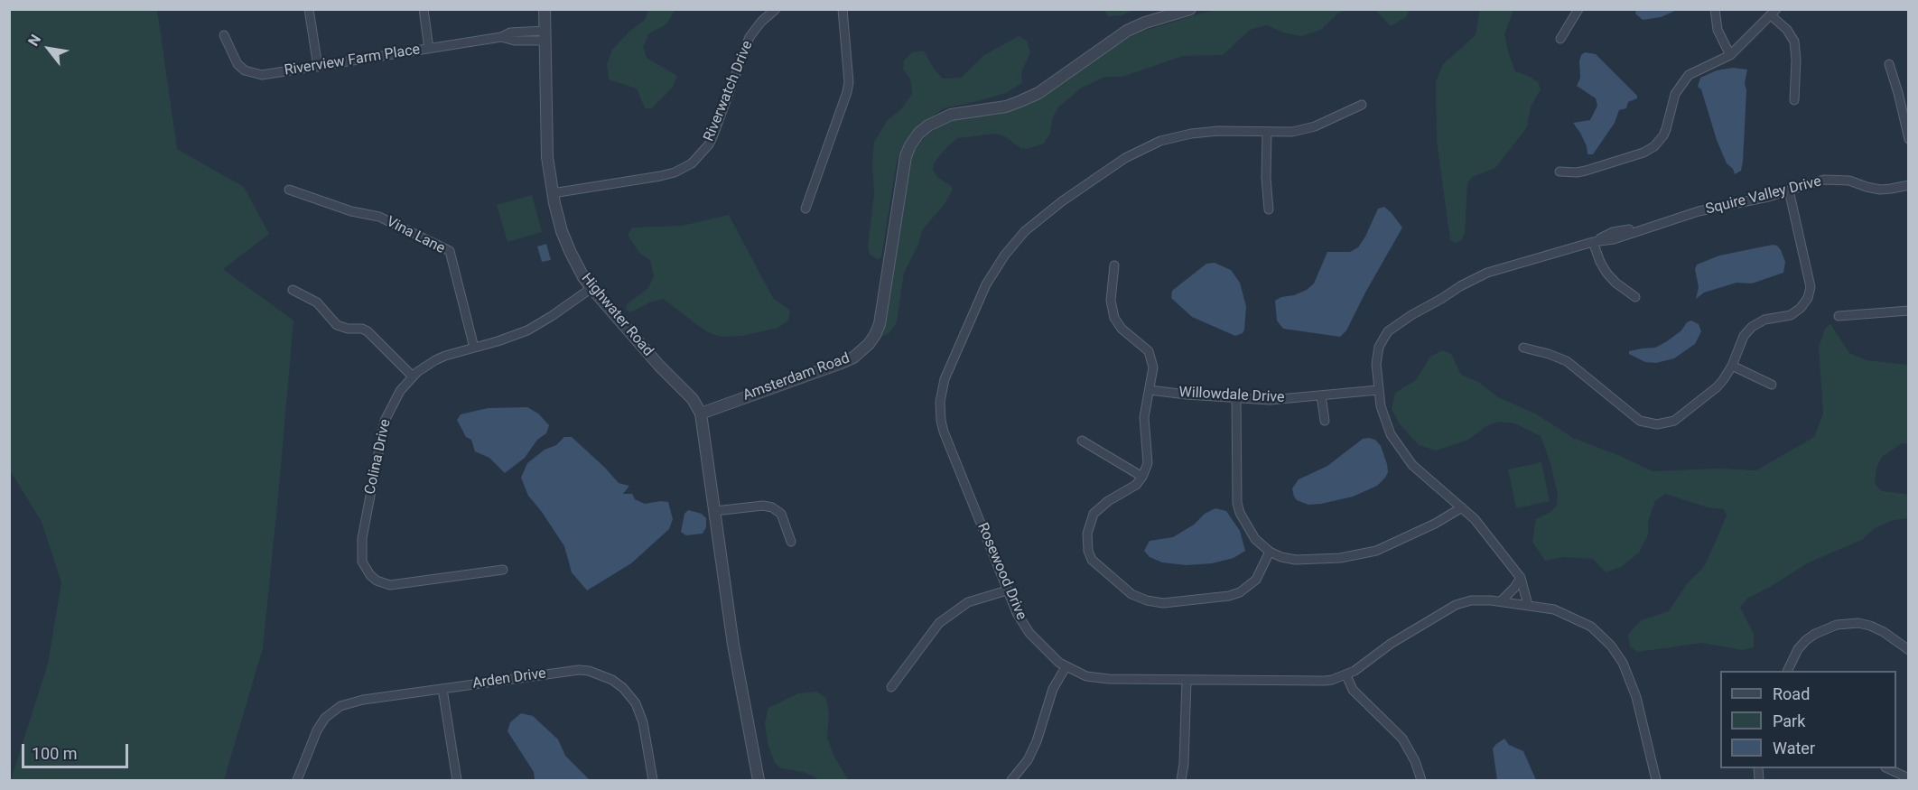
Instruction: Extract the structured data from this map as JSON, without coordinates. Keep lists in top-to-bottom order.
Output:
{
  "streets": {
    "street": [
      "Riverview Farm Place",
      "Riverwatch Drive",
      "Squire Valley Drive",
      "Vina Lane",
      "Highwater Road",
      "Amsterdam Road",
      "Willowdale Drive",
      "Colina Drive",
      "Rosewood Drive",
      "Arden Drive"
    ]
  },
  "crossings": [
    ["Riverview Farm Place", "Highwater Road"],
    ["Riverwatch Drive", "Highwater Road"],
    ["Squire Valley Drive", "Willowdale Drive"],
    ["Squire Valley Drive", "Rosewood Drive"],
    ["Vina Lane", "Colina Drive"],
    ["Highwater Road", "Amsterdam Road"],
    ["Highwater Road", "Colina Drive"]
  ],
  "legend": ["Road", "Park", "Water"],
  "scale_bar": "100 m",
  "north": "top left"
}
